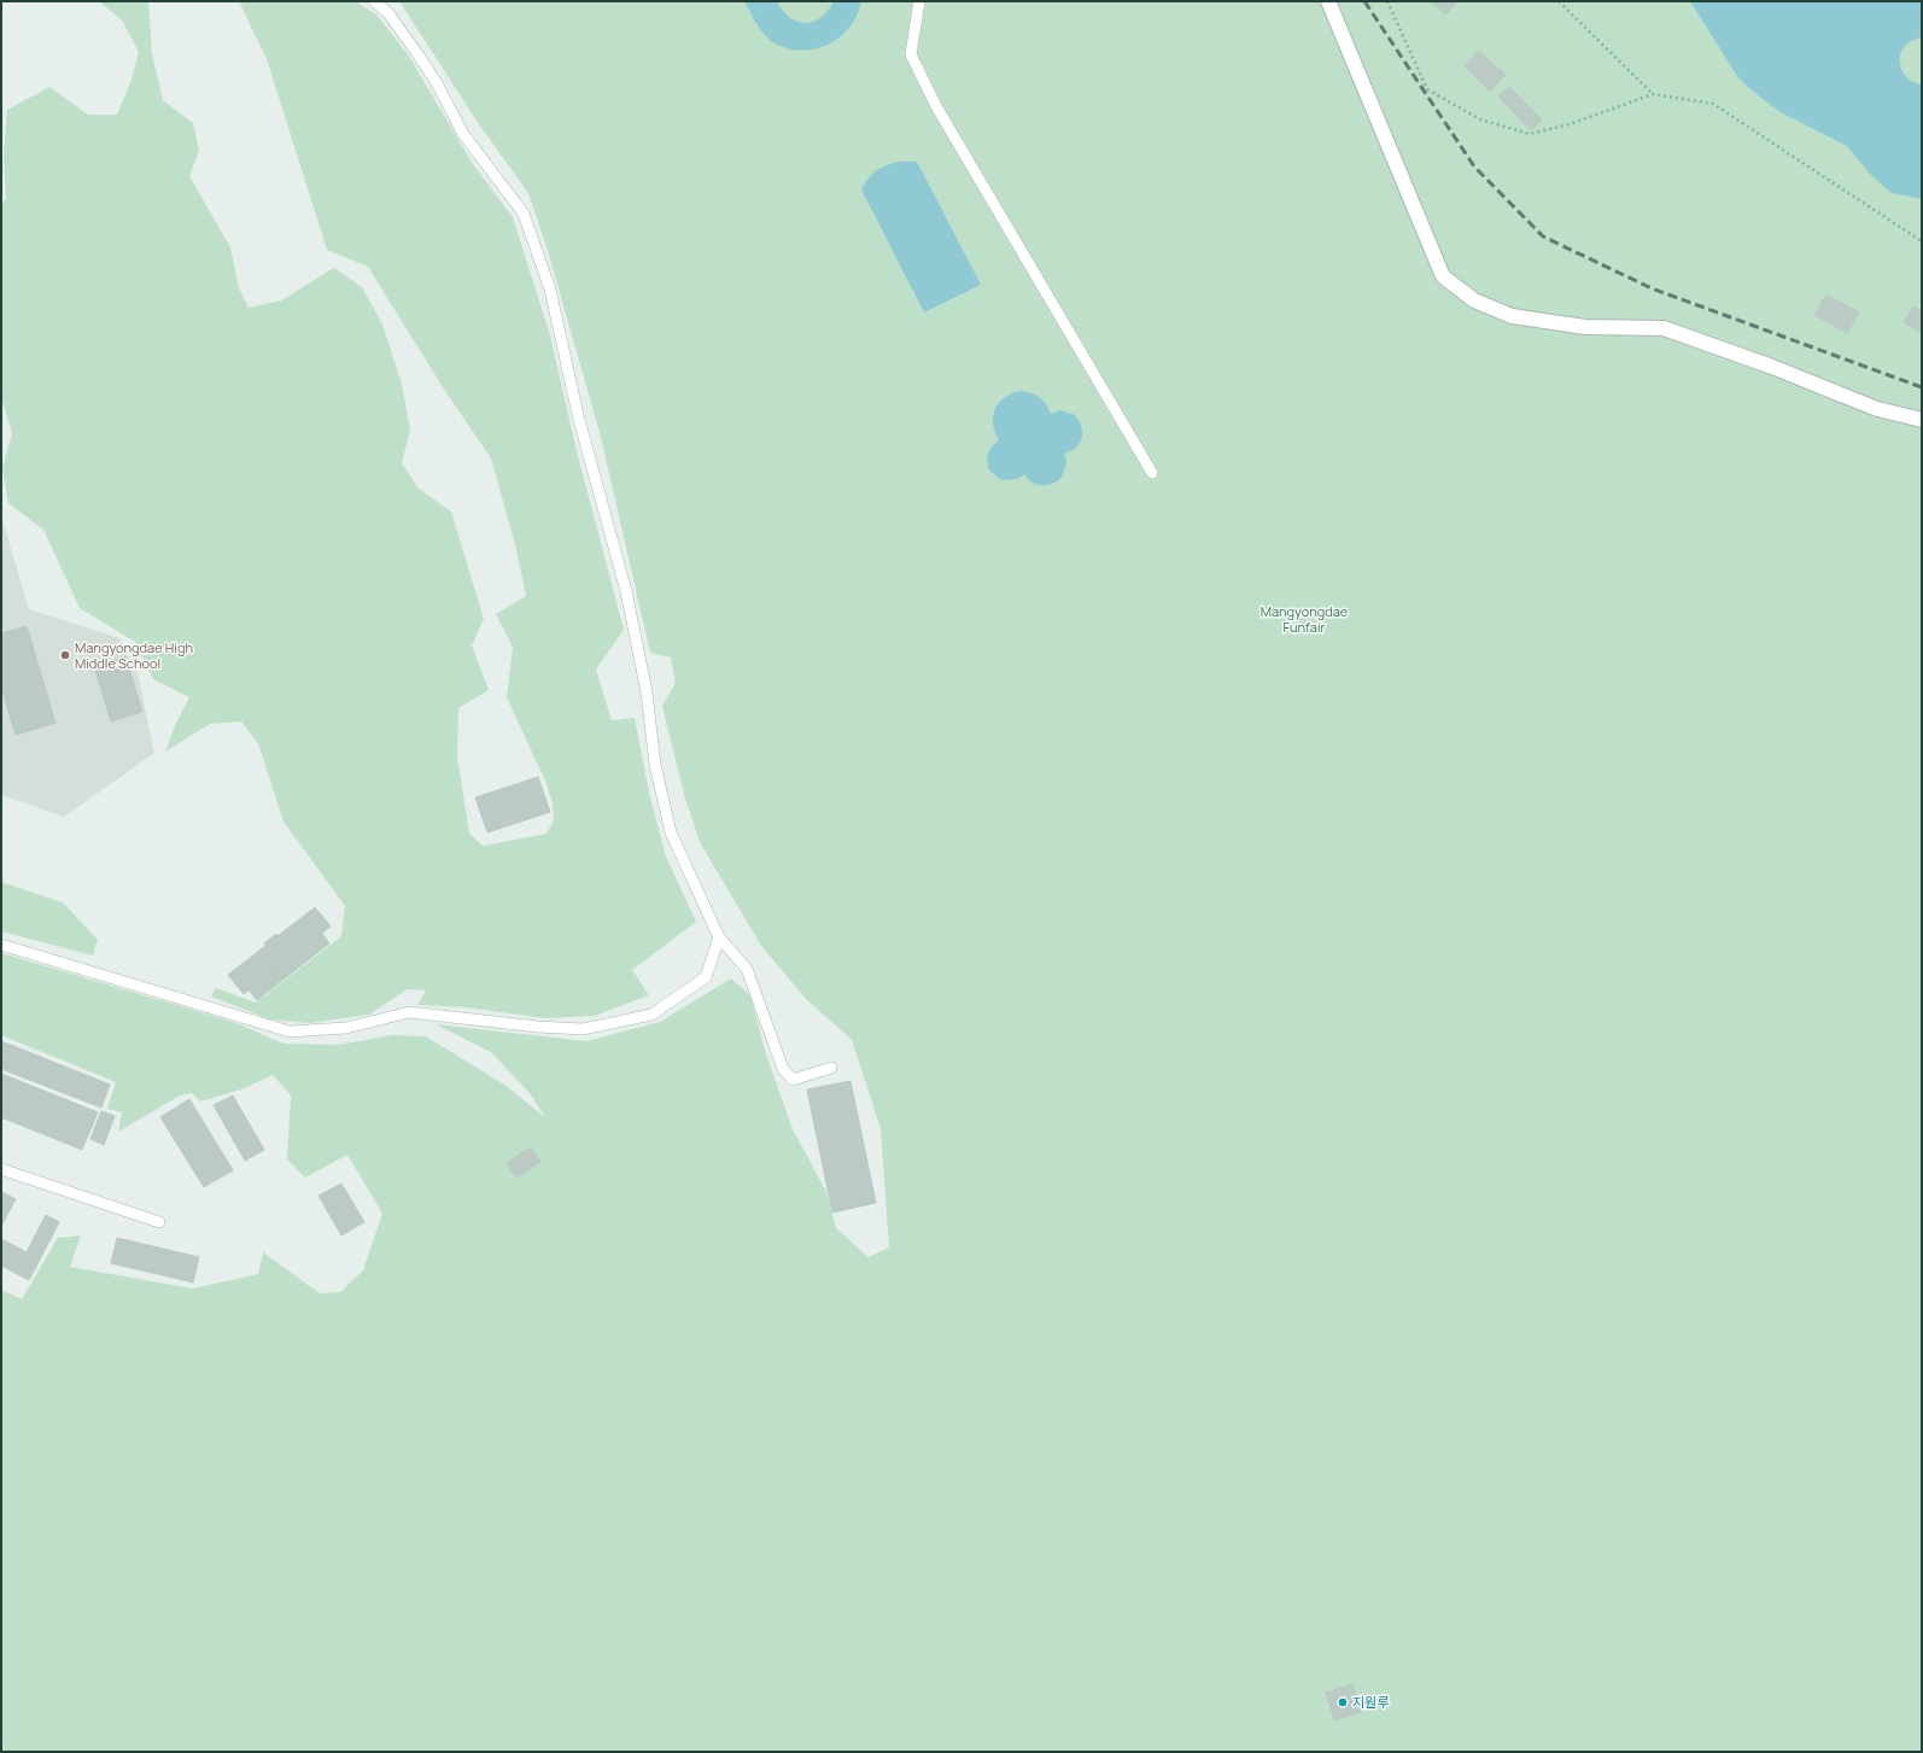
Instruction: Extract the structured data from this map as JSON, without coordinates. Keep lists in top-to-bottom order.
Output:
{
  "parks": ["Mangyongdae Funfair"],
  "places": ["Mangyongdae High Middle School", "지원루"]
}
